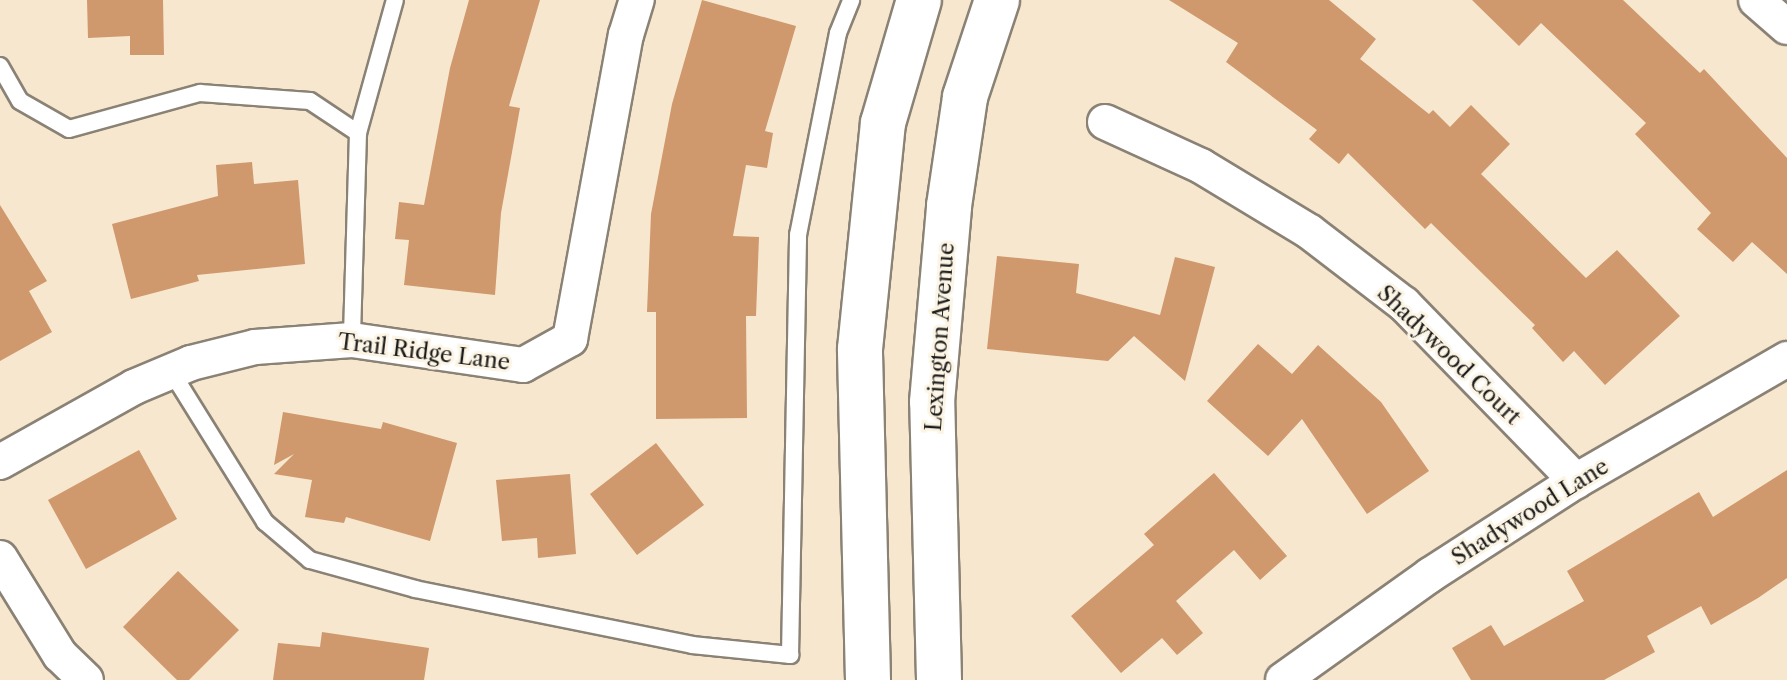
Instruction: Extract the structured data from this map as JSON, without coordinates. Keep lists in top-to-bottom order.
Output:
{
  "streets": {
    "street": [
      "Lexington Avenue",
      "Trail Ridge Lane",
      "Shadywood Court",
      "Shadywood Lane"
    ]
  },
  "crossings": [
    ["Shadywood Court", "Shadywood Lane"]
  ]
}
